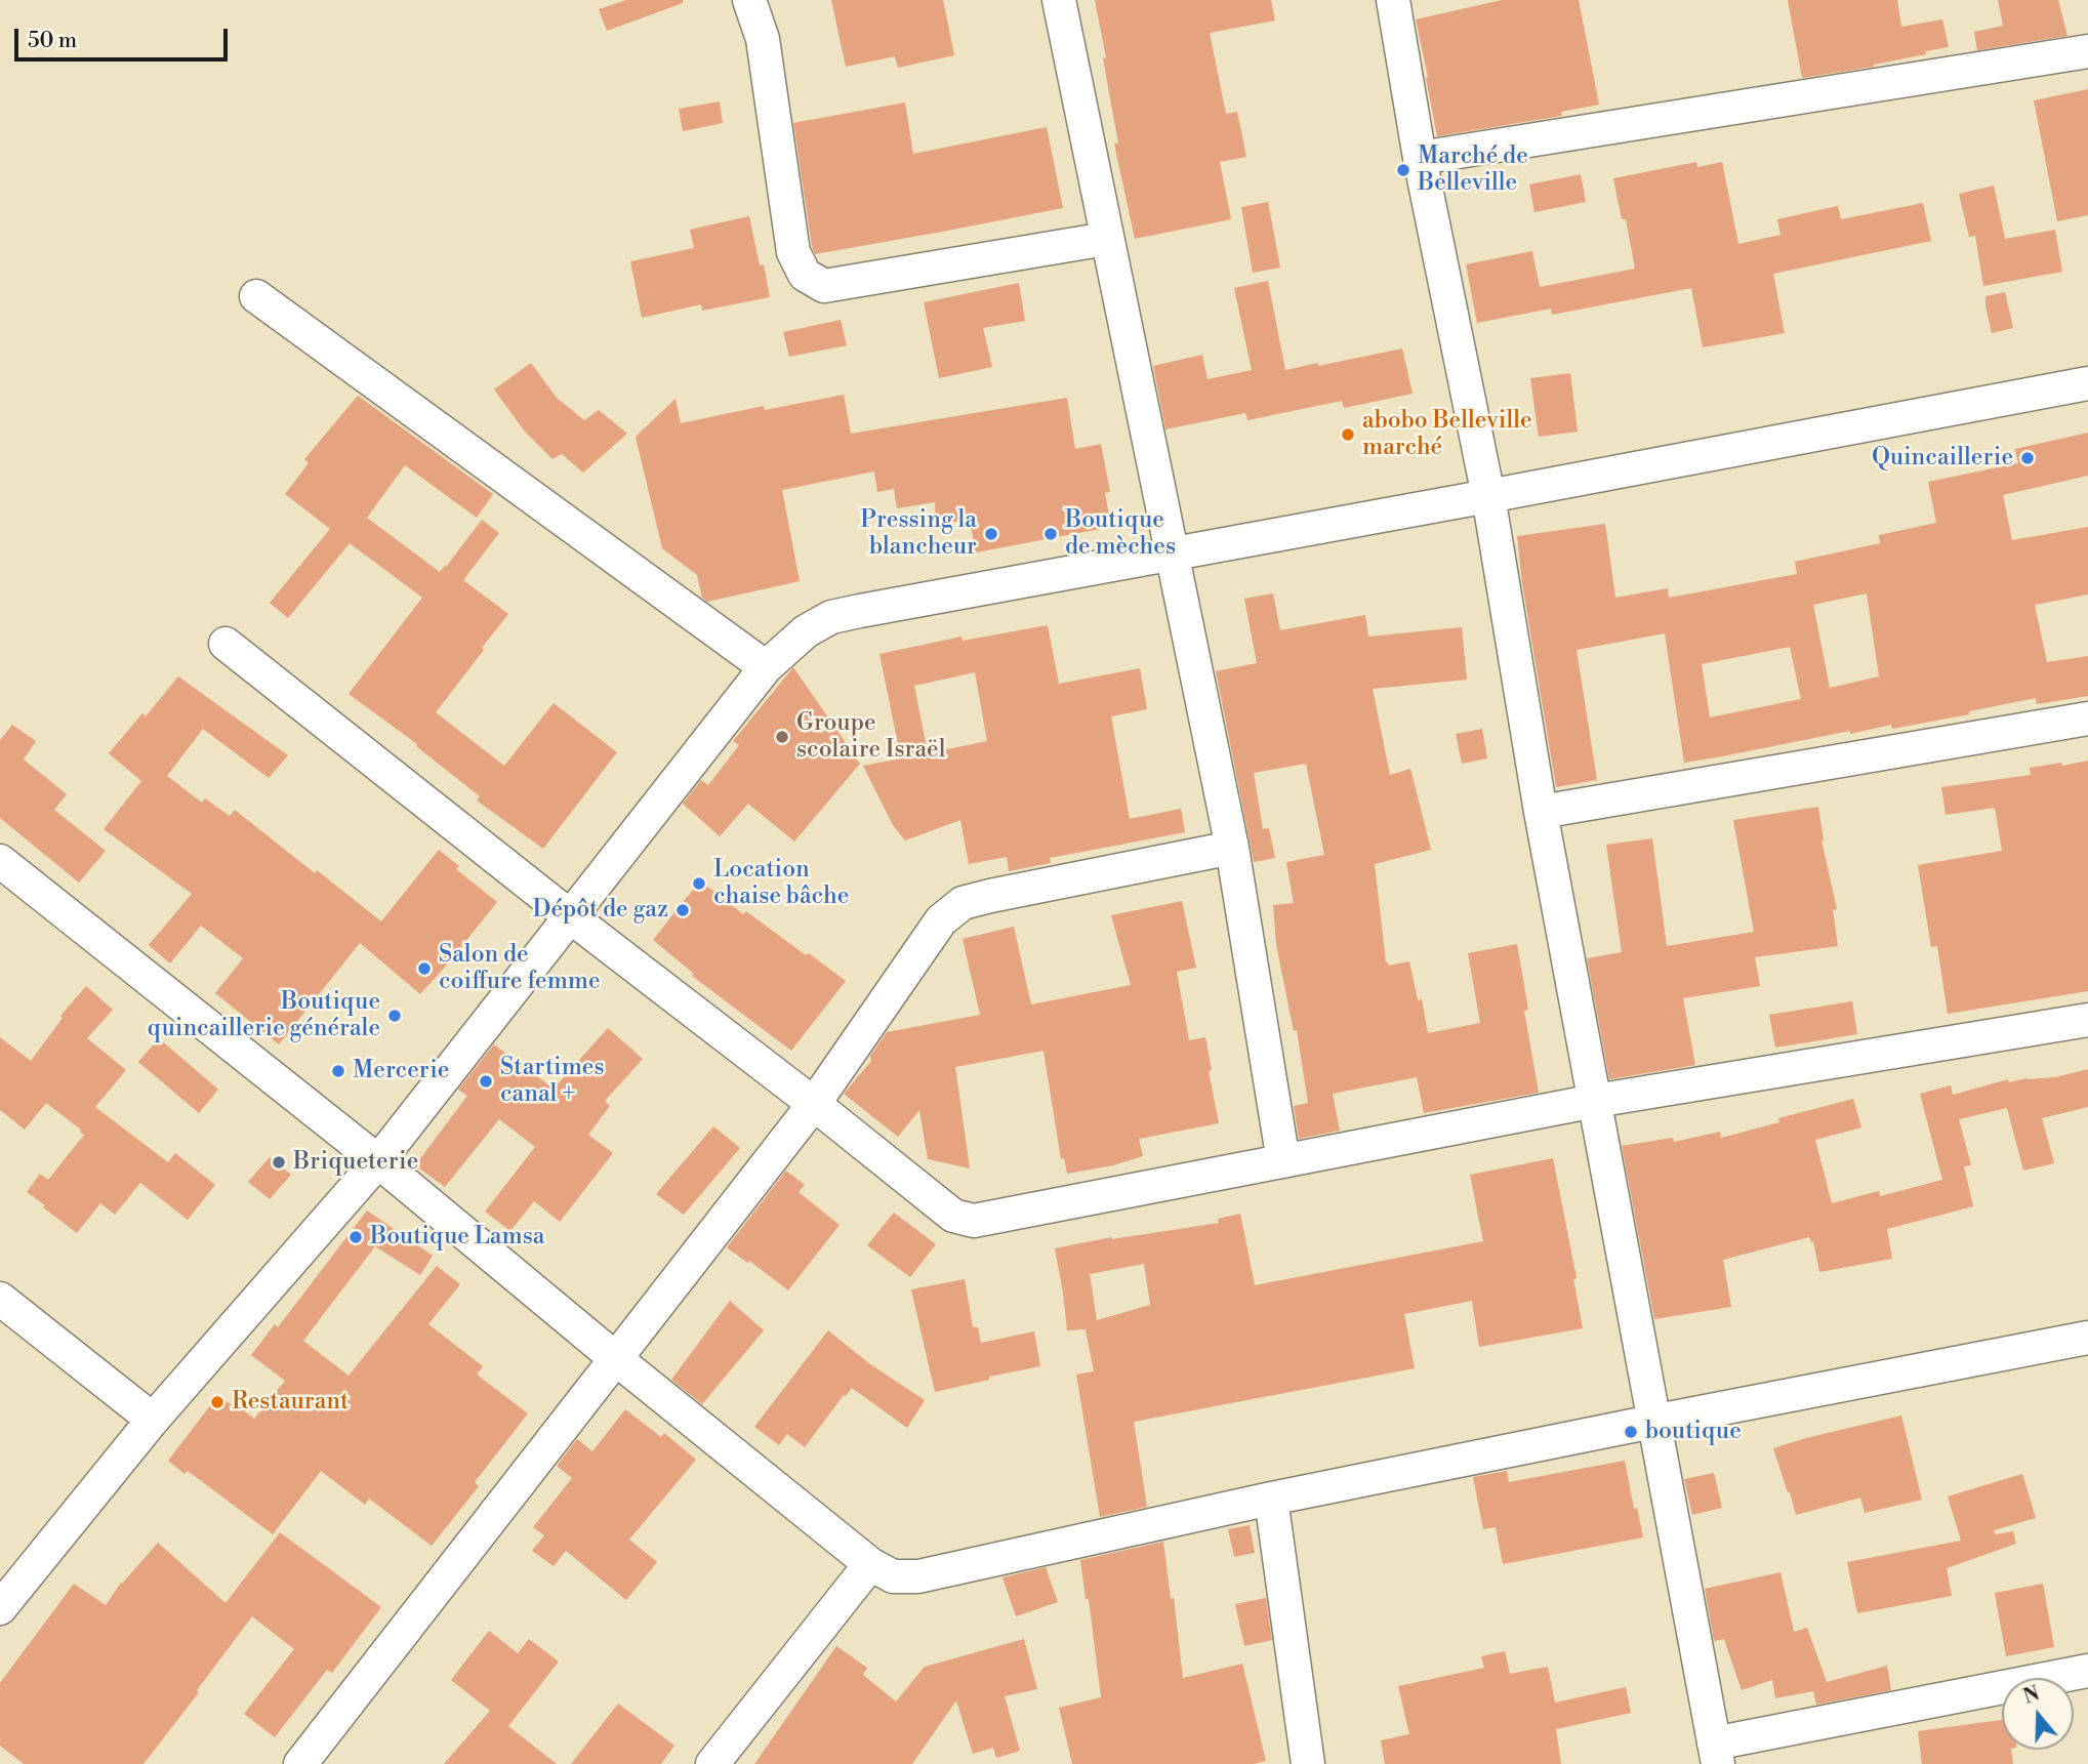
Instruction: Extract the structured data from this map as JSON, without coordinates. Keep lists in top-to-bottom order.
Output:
{
  "places": [
    "Marché de Belleville",
    "abobo Belleville marché",
    "Quincaillerie",
    "Pressing la blancheur",
    "Boutique de mèches",
    "Groupe scolaire Israël",
    "Location chaise bâche",
    "Dépôt de gaz",
    "Salon de coiffure femme",
    "Boutique quincaillerie générale",
    "Mercerie",
    "Startimes canal +",
    "Briqueterie",
    "Boutique Lamsa",
    "Restaurant",
    "boutique"
  ],
  "scale_bar": "50 m",
  "north": "top"
}
